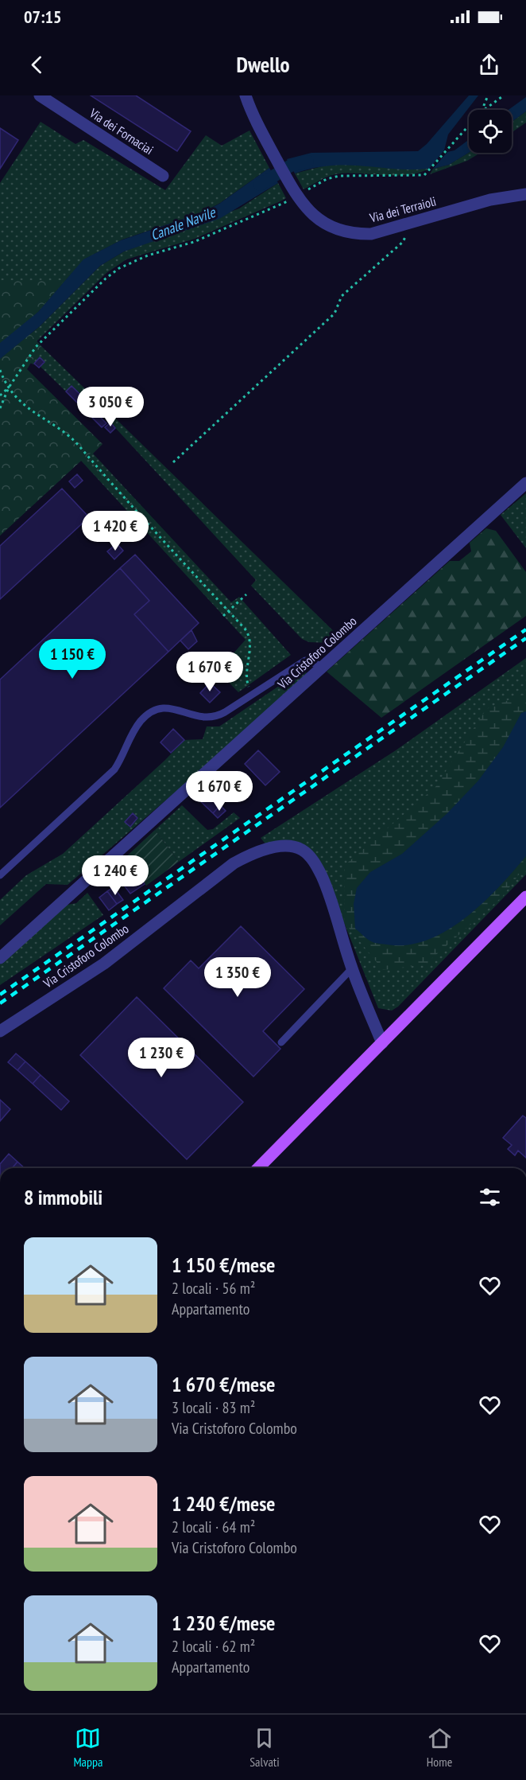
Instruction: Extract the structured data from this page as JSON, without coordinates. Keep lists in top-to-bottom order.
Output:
{
  "streets": {
    "street": ["Via dei Fornaciai", "Via dei Terraioli", "Via Cristoforo Colombo"]
  },
  "water": ["Canale Navile"],
  "page": {
    "status": "07:15",
    "header": "Dwello",
    "price": [
      "3 050 €",
      "1 420 €",
      "1 150 €",
      "1 670 €",
      "1 670 €",
      "1 240 €",
      "1 350 €",
      "1 230 €"
    ],
    "heading": "8 immobili",
    "list": [
      {
        "name": "1 150 €/mese",
        "note": "2 locali · 56 m² · Appartamento"
      },
      {
        "name": "1 670 €/mese",
        "note": "3 locali · 83 m² · Via Cristoforo Colombo"
      },
      {
        "name": "1 240 €/mese",
        "note": "2 locali · 64 m² · Via Cristoforo Colombo"
      },
      {
        "name": "1 230 €/mese",
        "note": "2 locali · 62 m² · Appartamento"
      }
    ],
    "tabs": ["Mappa", "Salvati", "Home"]
  }
}
